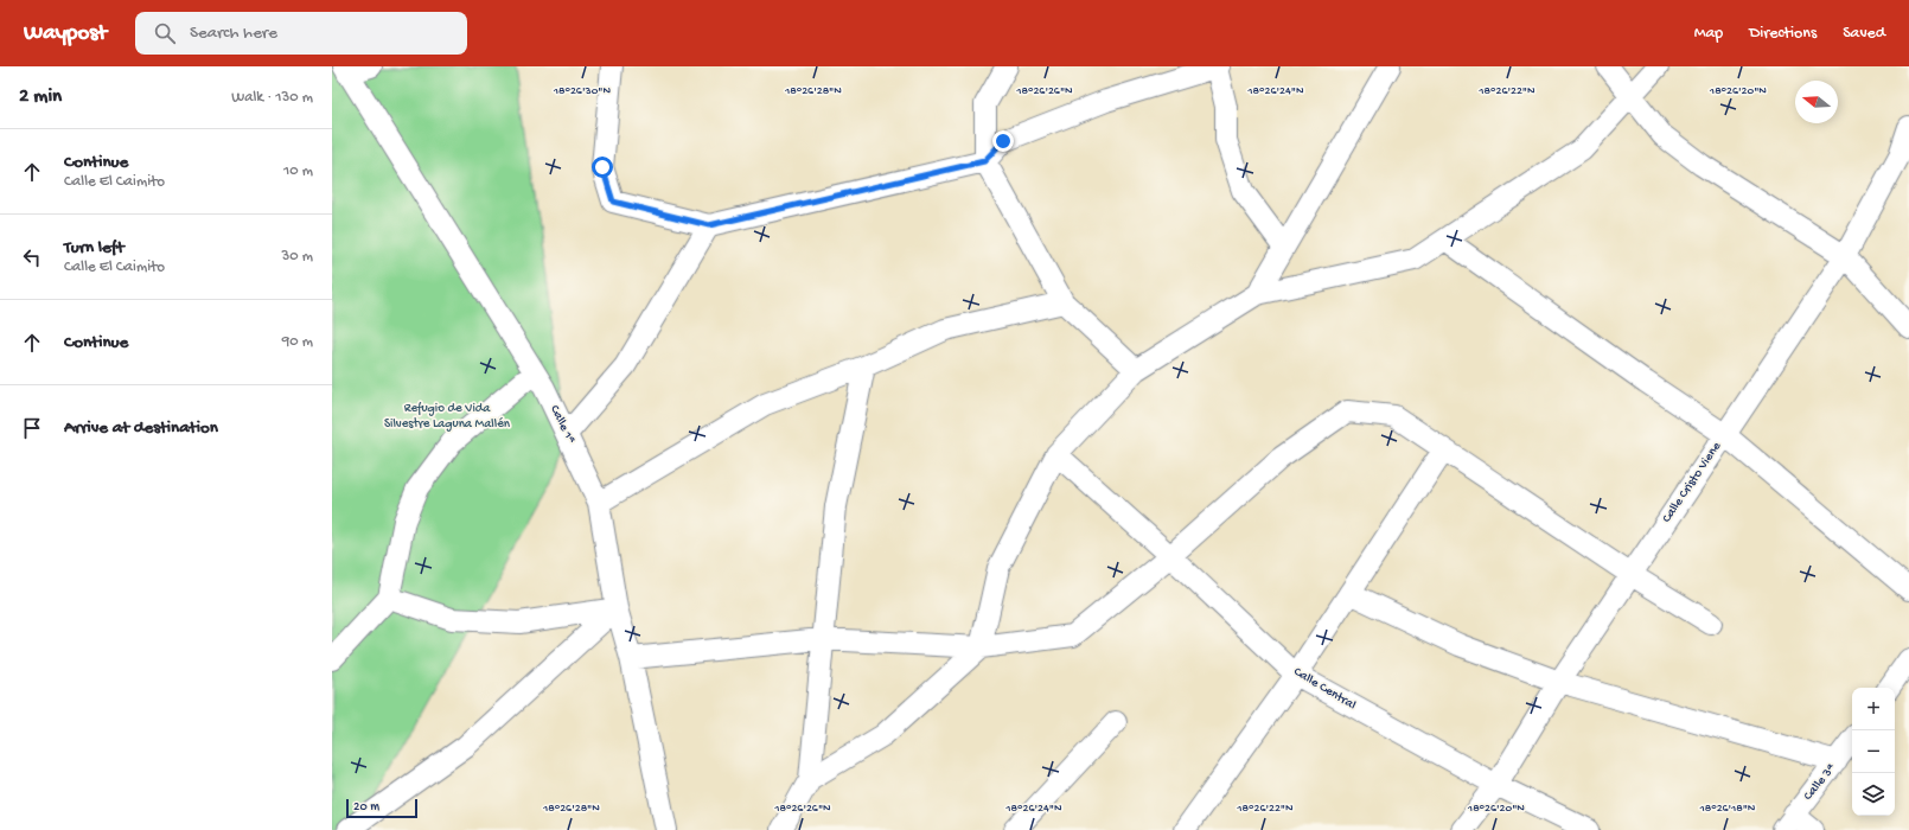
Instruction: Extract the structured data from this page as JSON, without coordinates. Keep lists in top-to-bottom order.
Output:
{
  "streets": {
    "street": [
      "Calle 1ª",
      "Calle Cristo Viene",
      "Calle Central",
      "Calle 3ª"
    ]
  },
  "crossings": [
    ["Calle Cristo Viene", "Calle Central"]
  ],
  "parks": ["Refugio de Vida Silvestre Laguna Mallén"],
  "scale_bar": "20 m",
  "north": "left",
  "page": {
    "header": "Waypost",
    "search": "Search here",
    "nav": ["Map", "Directions", "Saved"],
    "heading": ["2 min", "Walk · 130 m"],
    "list": [
      ["Continue", "Calle El Caimito", "10 m"],
      ["Turn left", "Calle El Caimito", "30 m"],
      ["Continue", "90 m"],
      "Arrive at destination"
    ],
    "map_buttons": ["+", "−"],
    "scale": "20 m"
  },
  "coordinates": [
    "18°26'30\"N",
    "18°26'28\"N",
    "18°26'26\"N",
    "18°26'24\"N",
    "18°26'22\"N",
    "18°26'20\"N",
    "18°26'18\"N"
  ]
}
